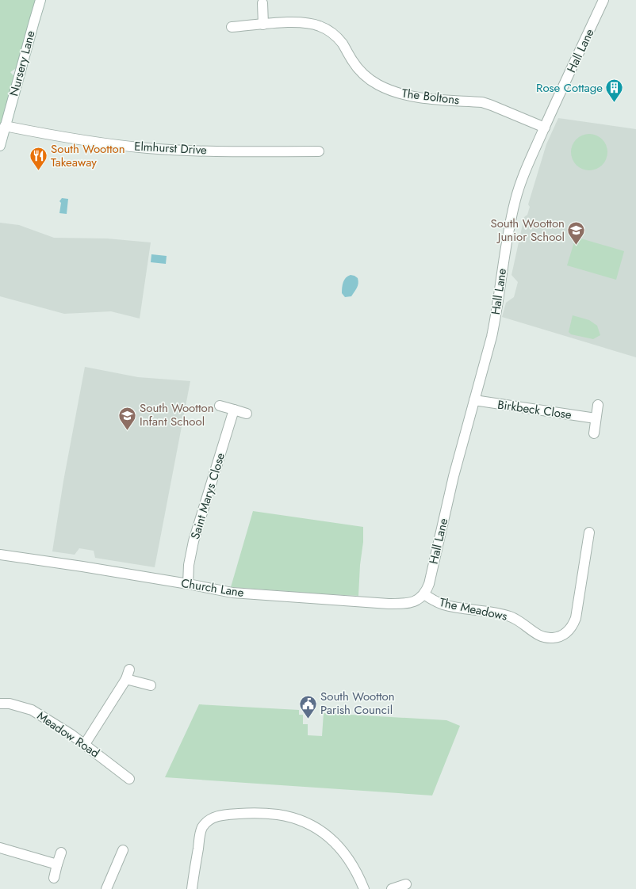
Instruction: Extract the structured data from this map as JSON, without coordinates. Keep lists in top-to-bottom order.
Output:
{
  "streets": {
    "street": [
      "Hall Lane",
      "Nursery Lane",
      "The Boltons",
      "Elmhurst Drive",
      "Birkbeck Close",
      "Saint Marys Close",
      "Church Lane",
      "The Meadows",
      "Meadow Road"
    ]
  },
  "crossings": [
    ["Hall Lane", "The Boltons"],
    ["Hall Lane", "Birkbeck Close"],
    ["Hall Lane", "Church Lane"],
    ["Hall Lane", "The Meadows"],
    ["Nursery Lane", "Elmhurst Drive"],
    ["Saint Marys Close", "Church Lane"],
    ["Church Lane", "The Meadows"]
  ],
  "places": {
    "building": ["Rose Cottage"],
    "restaurant": ["South Wootton Takeaway"],
    "school or university": ["South Wootton Junior School", "South Wootton Infant School"],
    "public building": ["South Wootton Parish Council"]
  }
}
